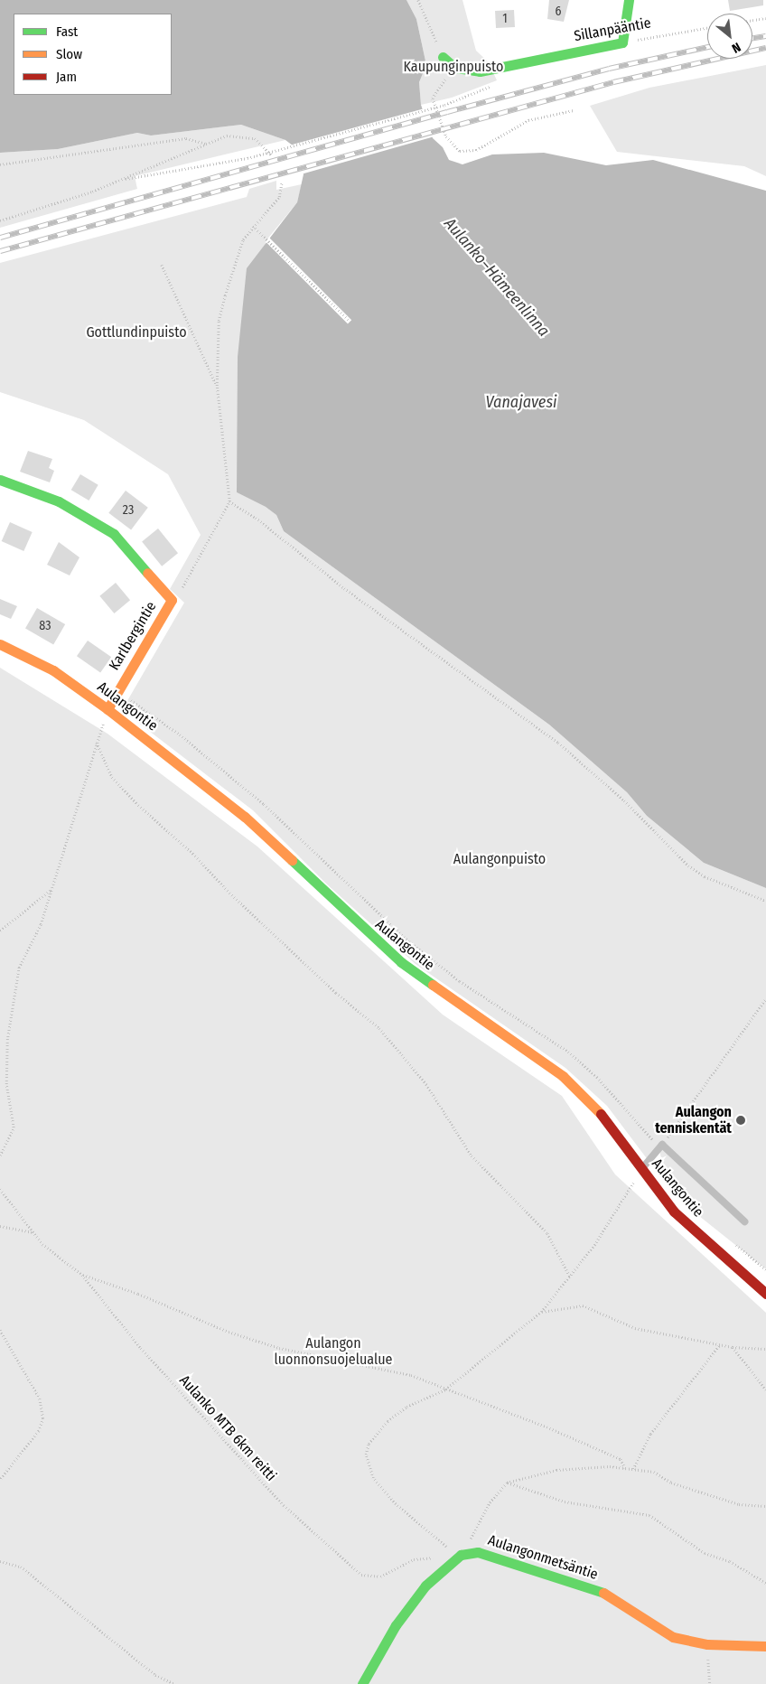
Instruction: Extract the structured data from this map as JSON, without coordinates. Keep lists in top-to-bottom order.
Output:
{
  "streets": {
    "street": [
      "Sillanpääntie",
      "Karlbergintie",
      "Aulangontie",
      "Aulangonmetsäntie"
    ],
    "path": ["Aulanko MTB 6km reitti"]
  },
  "crossings": [
    ["Karlbergintie", "Aulangontie"]
  ],
  "water": ["Aulanko–Hämeenlinna", "Vanajavesi"],
  "parks": [
    "Kaupunginpuisto",
    "Gottlundinpuisto",
    "Aulangonpuisto",
    "Aulangon luonnonsuojelualue"
  ],
  "places": ["Aulangon tenniskentät"],
  "house_numbers": [
    "6",
    "1",
    "23",
    "83"
  ],
  "legend": ["Fast", "Slow", "Jam"],
  "north": "bottom right"
}
